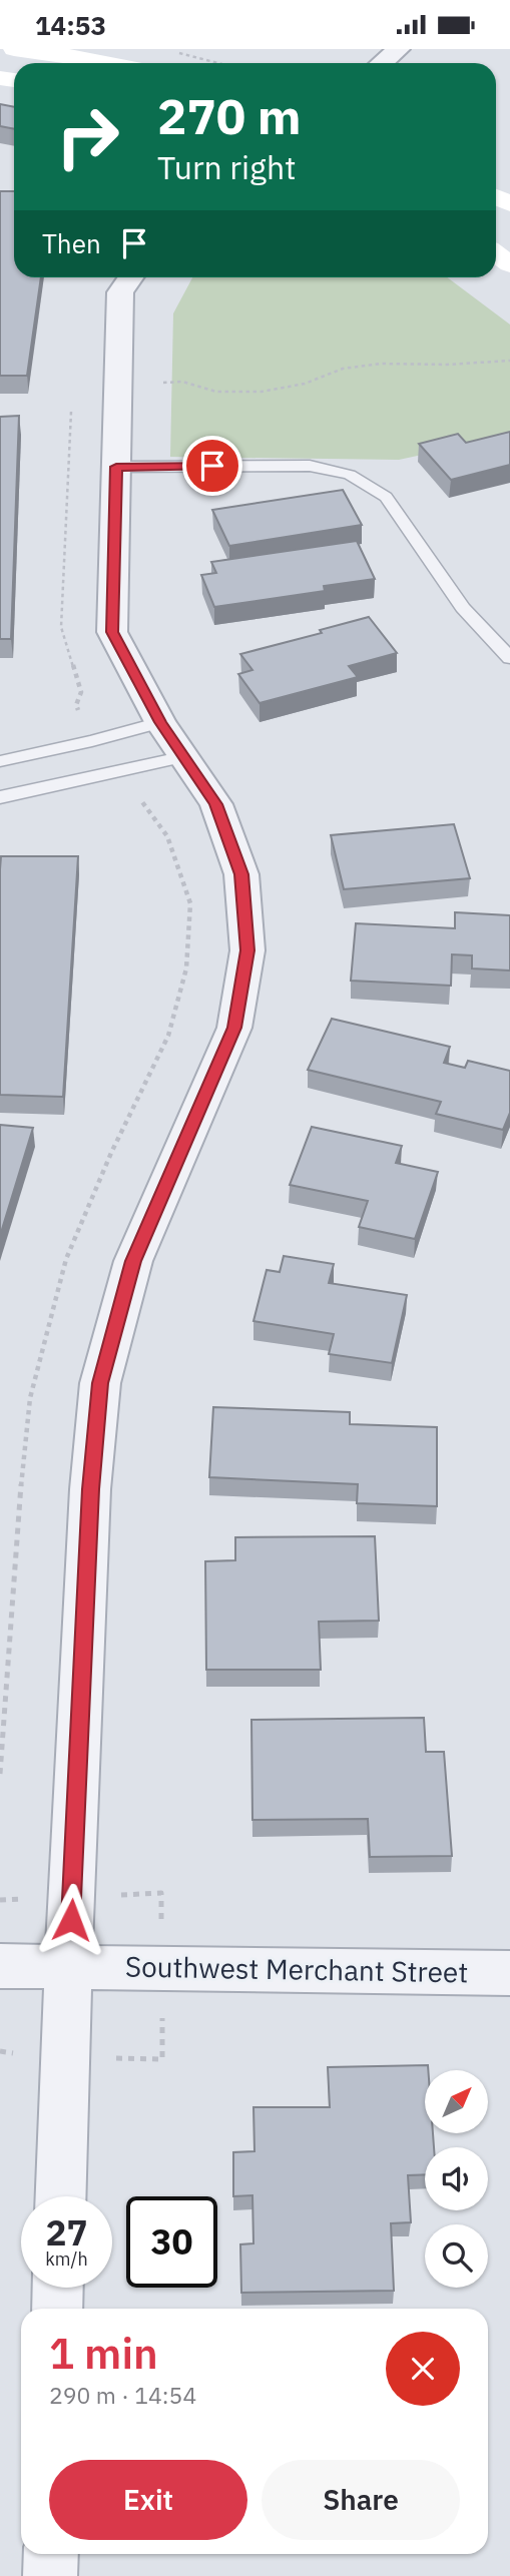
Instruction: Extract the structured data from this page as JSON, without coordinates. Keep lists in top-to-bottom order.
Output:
{
  "streets": {
    "street": ["Southwest Merchant Street"]
  },
  "north": "top right",
  "page": {
    "status": "14:53",
    "turn": ["270 m", "Turn right"],
    "then": "Then",
    "speed": "27 km/h",
    "limit": "30",
    "heading": ["1 min", "290 m · 14:54"],
    "buttons": ["Exit", "Share"]
  }
}
